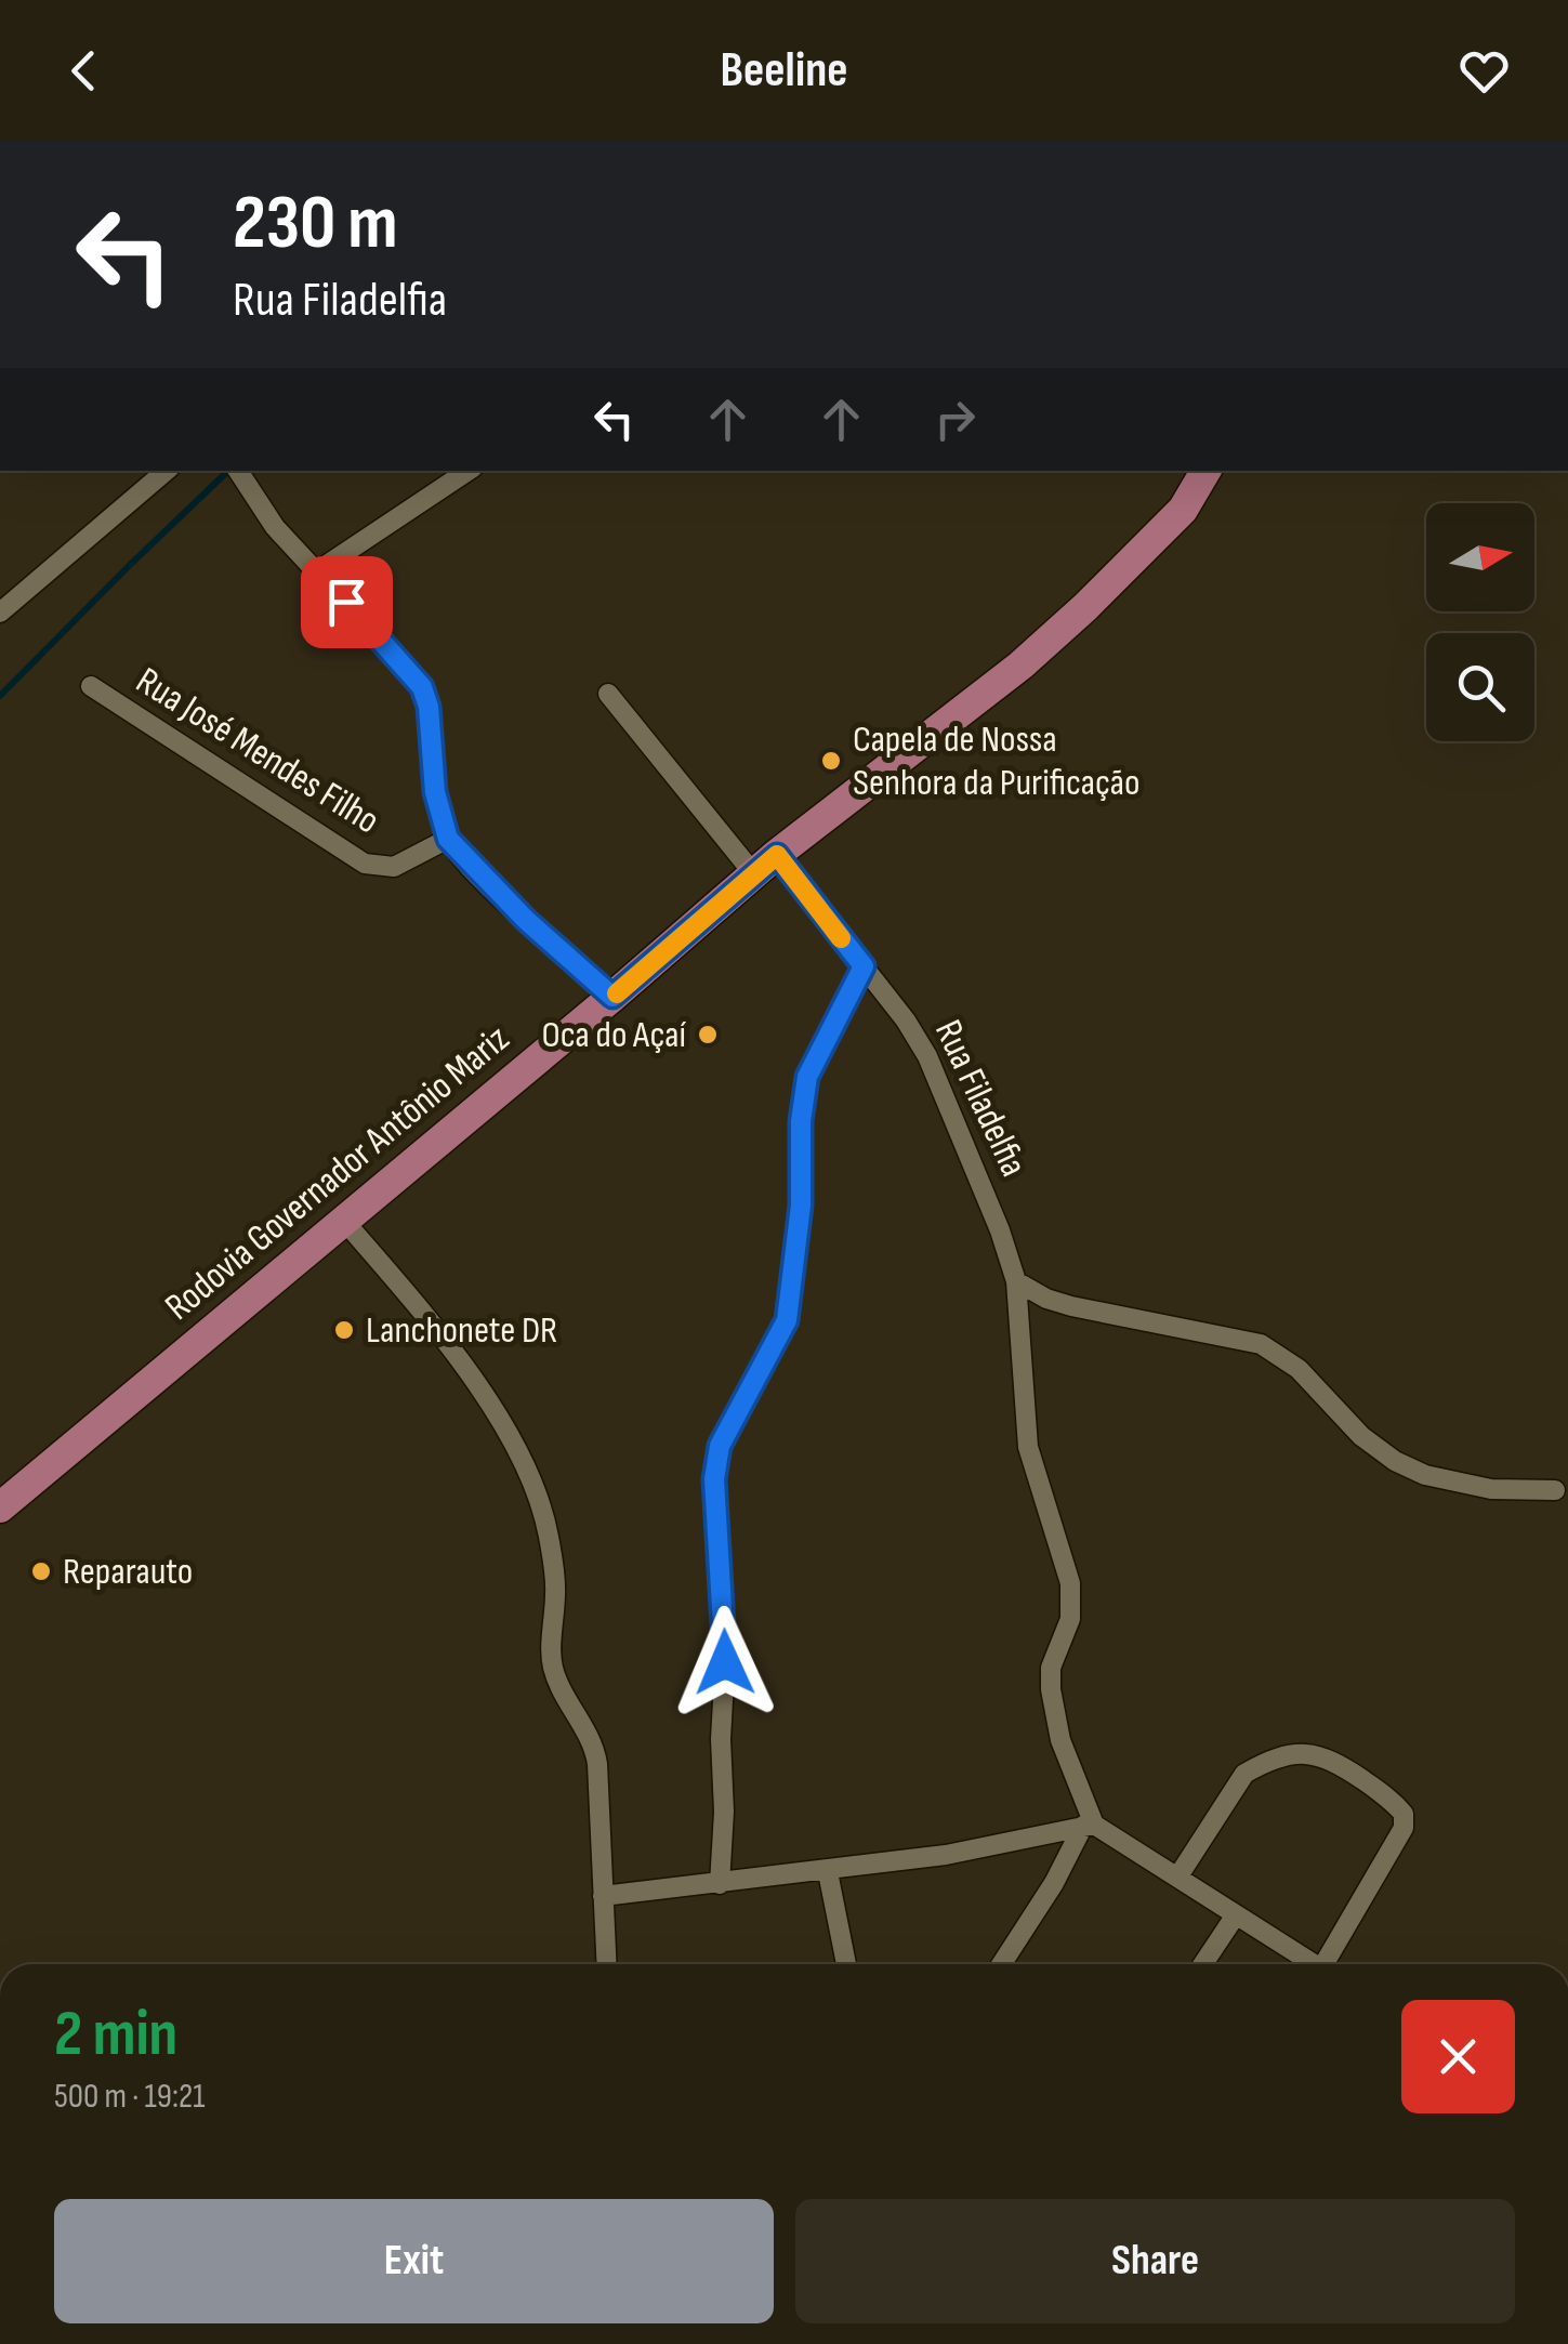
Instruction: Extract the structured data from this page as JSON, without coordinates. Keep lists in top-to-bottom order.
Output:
{
  "streets": {
    "highway": ["Rodovia Governador Antônio Mariz"],
    "street": ["Rua José Mendes Filho", "Rua Filadelfia"]
  },
  "crossings": [
    ["Rua Filadelfia", "Rodovia Governador Antônio Mariz"]
  ],
  "places": [
    "Capela de Nossa Senhora da Purificação",
    "Oca do Açaí",
    "Lanchonete DR",
    "Reparauto"
  ],
  "north": "right",
  "page": {
    "header": "Beeline",
    "turn": ["230 m", "Rua Filadelfia"],
    "heading": ["2 min", "500 m · 19:21"],
    "buttons": ["Exit", "Share"]
  }
}
